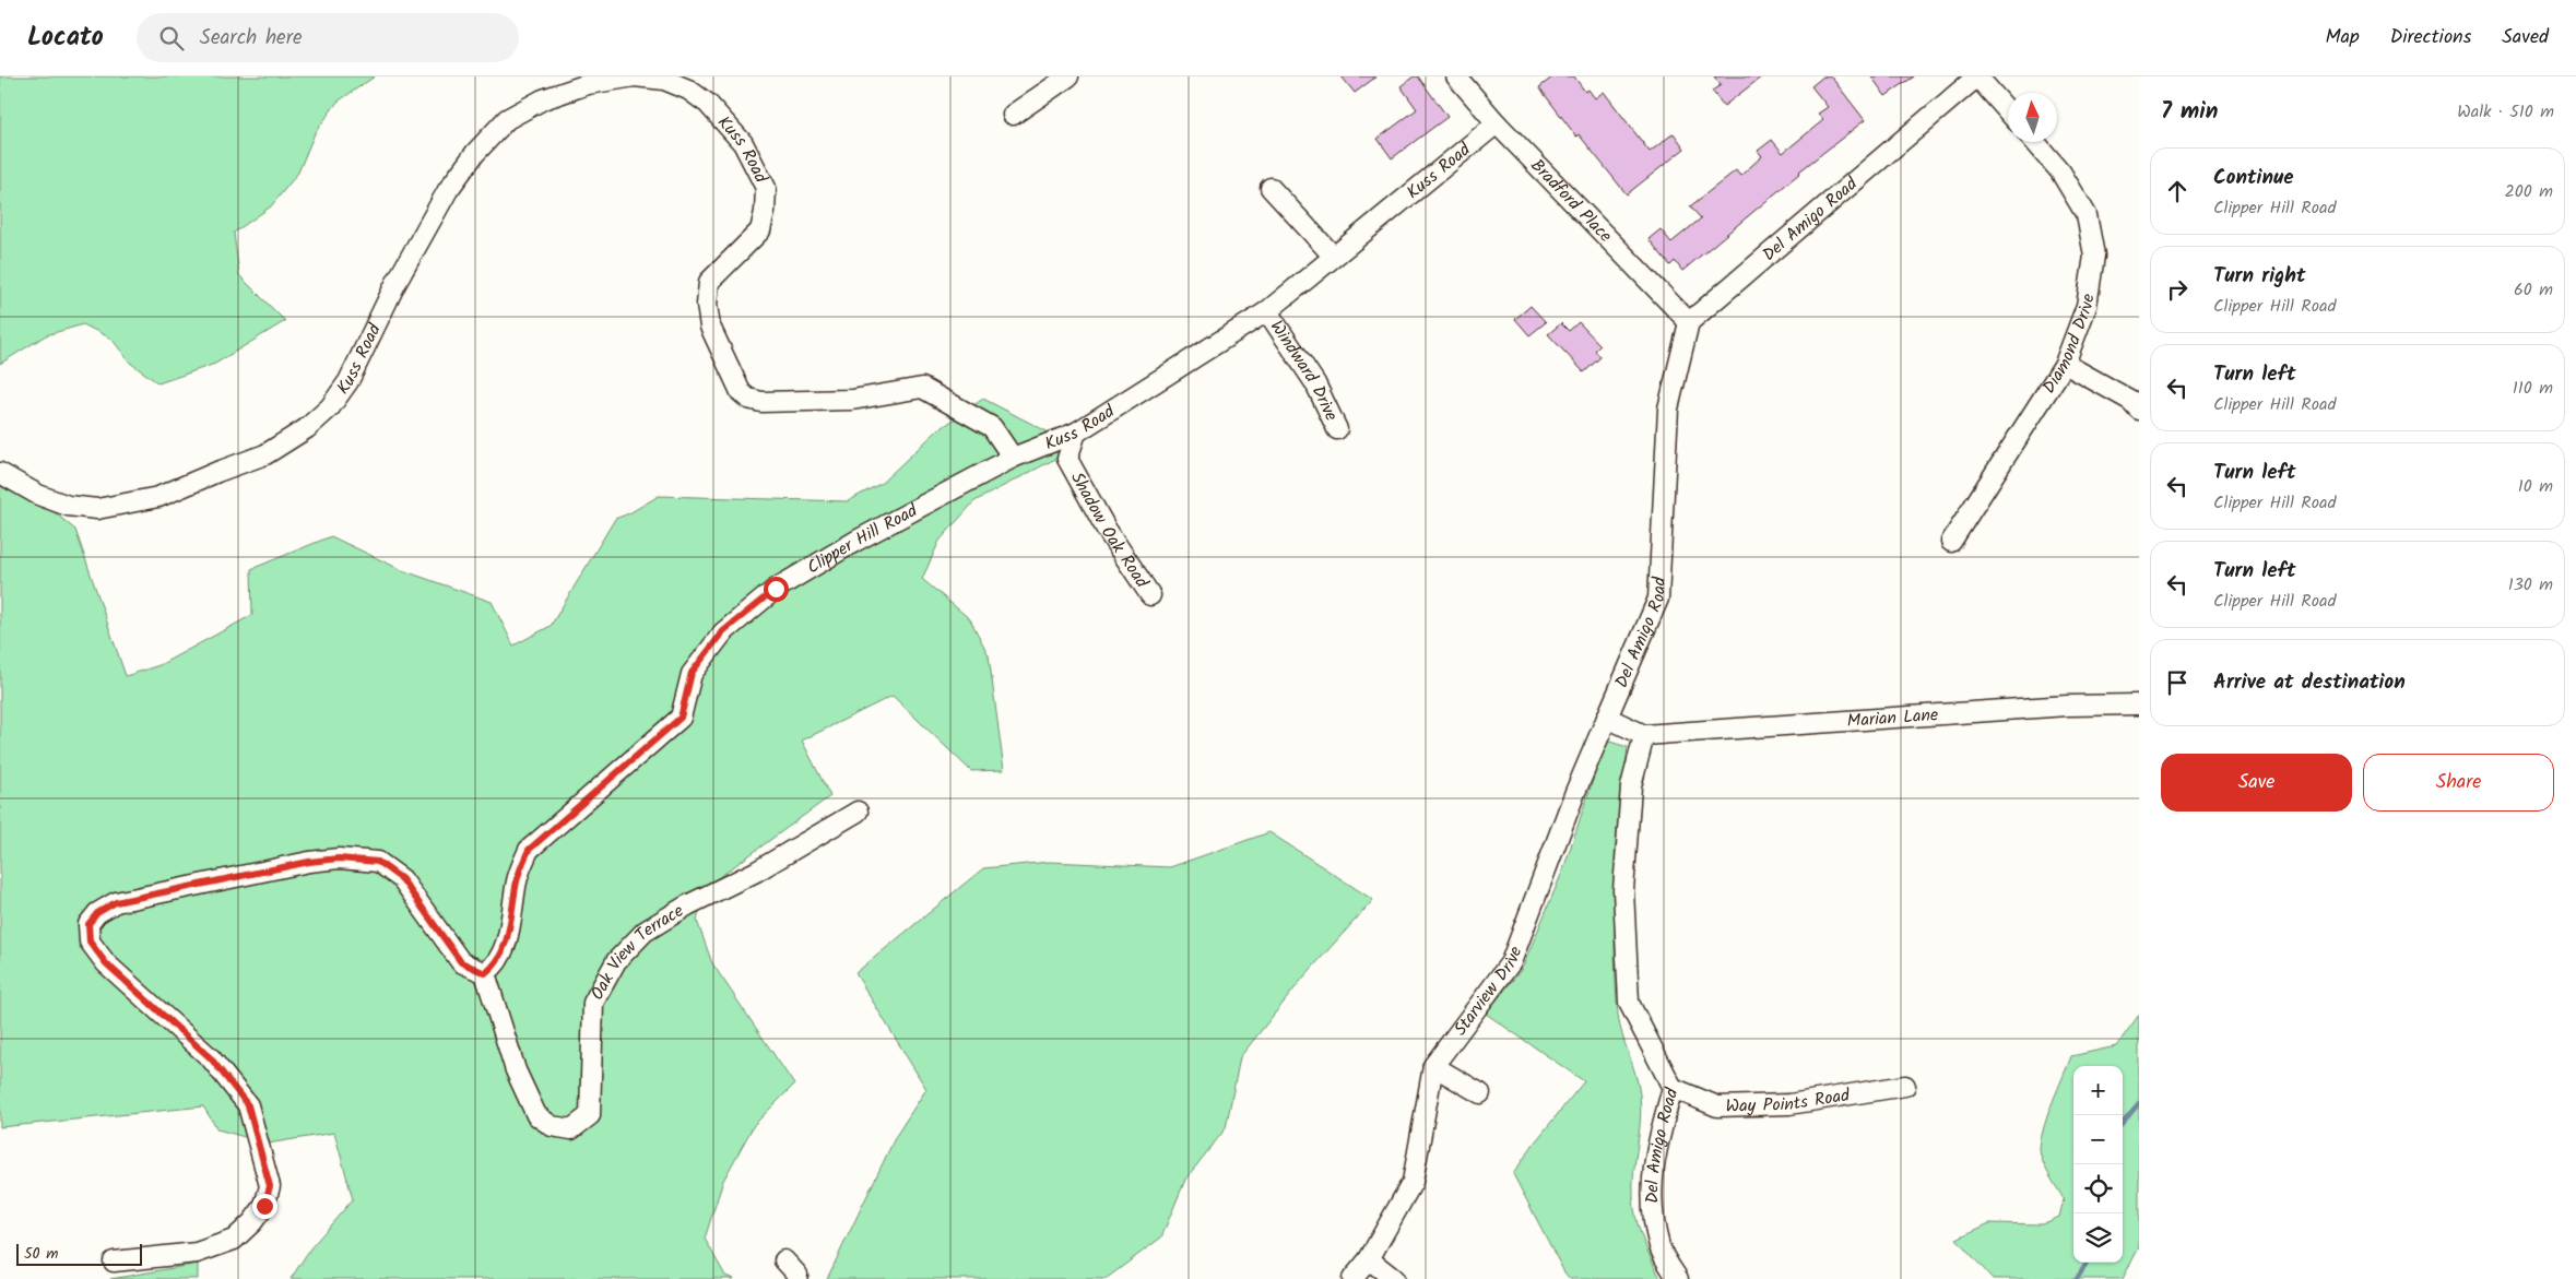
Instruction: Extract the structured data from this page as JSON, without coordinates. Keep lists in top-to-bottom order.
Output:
{
  "streets": {
    "street": [
      "Kuss Road",
      "Bradford Place",
      "Del Amigo Road",
      "Diamond Drive",
      "Windward Drive",
      "Shadow Oak Road",
      "Clipper Hill Road",
      "Marian Lane",
      "Oak View Terrace",
      "Starview Drive",
      "Way Points Road"
    ]
  },
  "crossings": [
    ["Kuss Road", "Bradford Place"],
    ["Kuss Road", "Windward Drive"],
    ["Kuss Road", "Shadow Oak Road"],
    ["Kuss Road", "Clipper Hill Road"],
    ["Bradford Place", "Del Amigo Road"],
    ["Del Amigo Road", "Marian Lane"],
    ["Del Amigo Road", "Starview Drive"],
    ["Del Amigo Road", "Way Points Road"],
    ["Clipper Hill Road", "Oak View Terrace"]
  ],
  "scale_bar": "50 m",
  "north": "top",
  "page": {
    "header": "Locato",
    "search": "Search here",
    "nav": ["Map", "Directions", "Saved"],
    "heading": ["7 min", "Walk · 510 m"],
    "list": [
      ["Continue", "Clipper Hill Road", "200 m"],
      ["Turn right", "Clipper Hill Road", "60 m"],
      ["Turn left", "Clipper Hill Road", "110 m"],
      ["Turn left", "Clipper Hill Road", "10 m"],
      ["Turn left", "Clipper Hill Road", "130 m"],
      "Arrive at destination"
    ],
    "buttons": ["Save", "Share"],
    "map_buttons": ["+", "−"],
    "scale": "50 m"
  }
}
